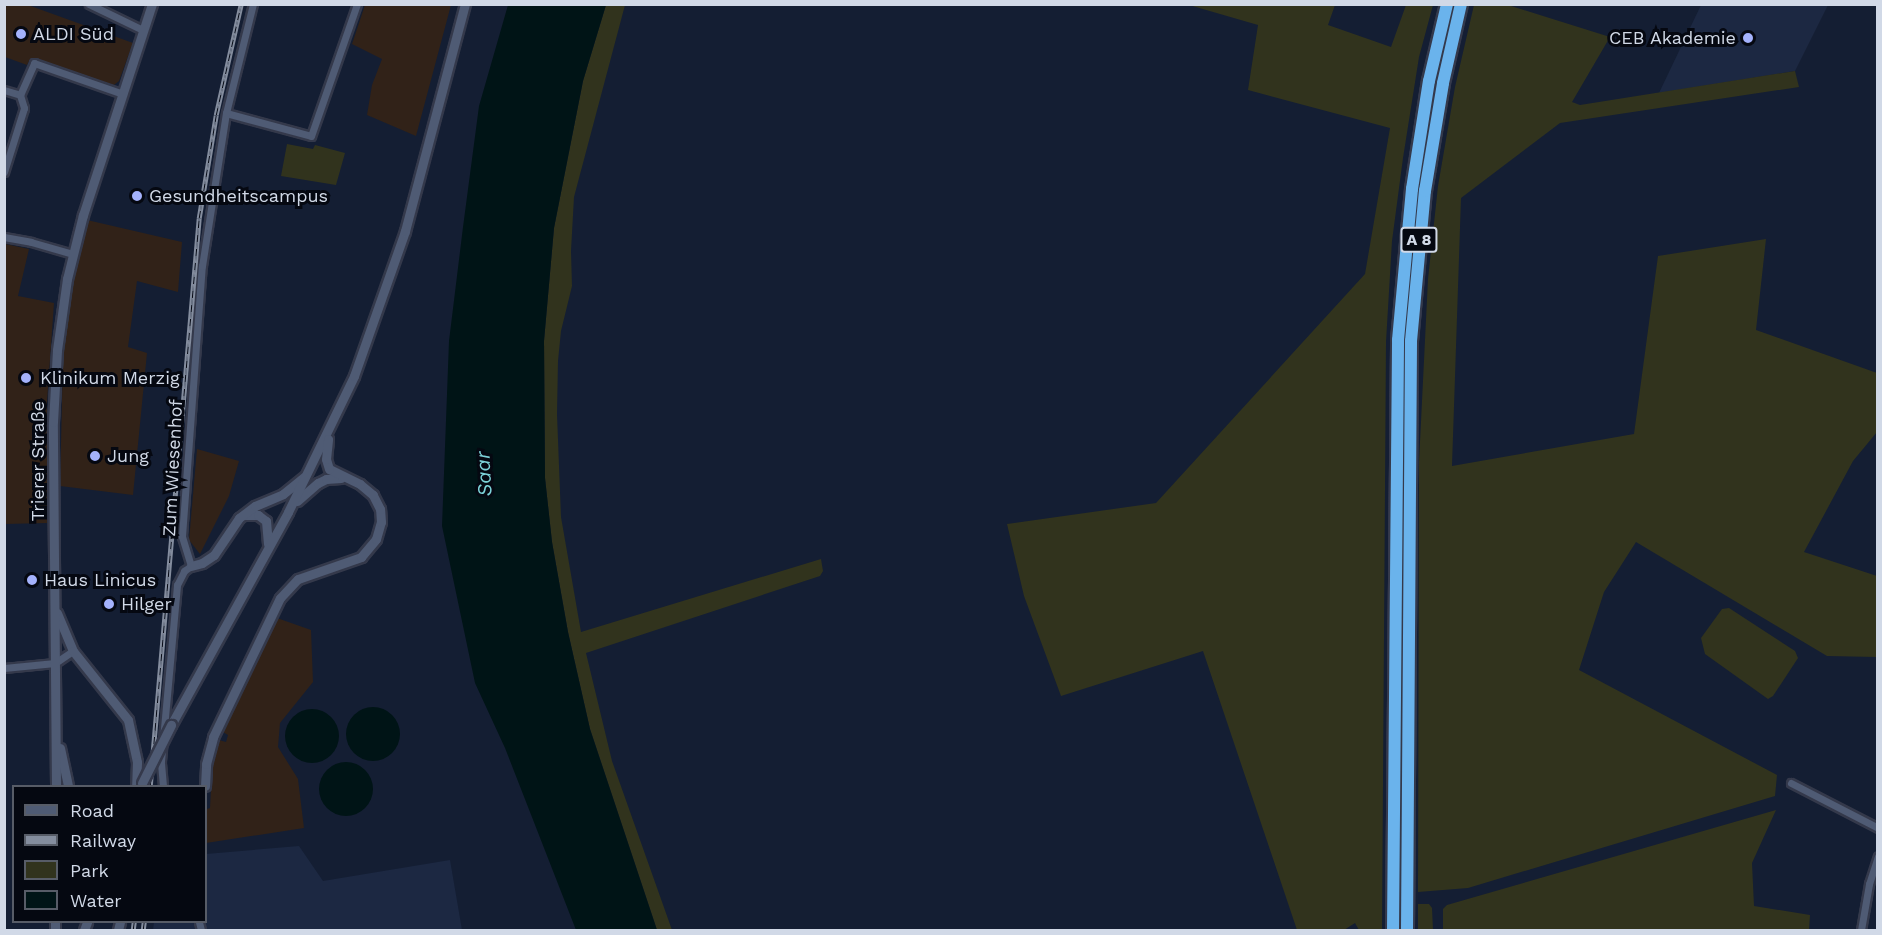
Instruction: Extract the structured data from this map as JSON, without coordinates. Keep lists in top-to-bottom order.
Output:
{
  "streets": {
    "highway": ["A 8"],
    "main road": ["Trierer Straße"],
    "street": ["Zum Wiesenhof"]
  },
  "water": ["Saar"],
  "places": [
    "ALDI Süd",
    "CEB Akademie",
    "Gesundheitscampus",
    "Klinikum Merzig",
    "Jung",
    "Haus Linicus",
    "Hilger"
  ],
  "legend": [
    "Road",
    "Railway",
    "Park",
    "Water"
  ]
}
